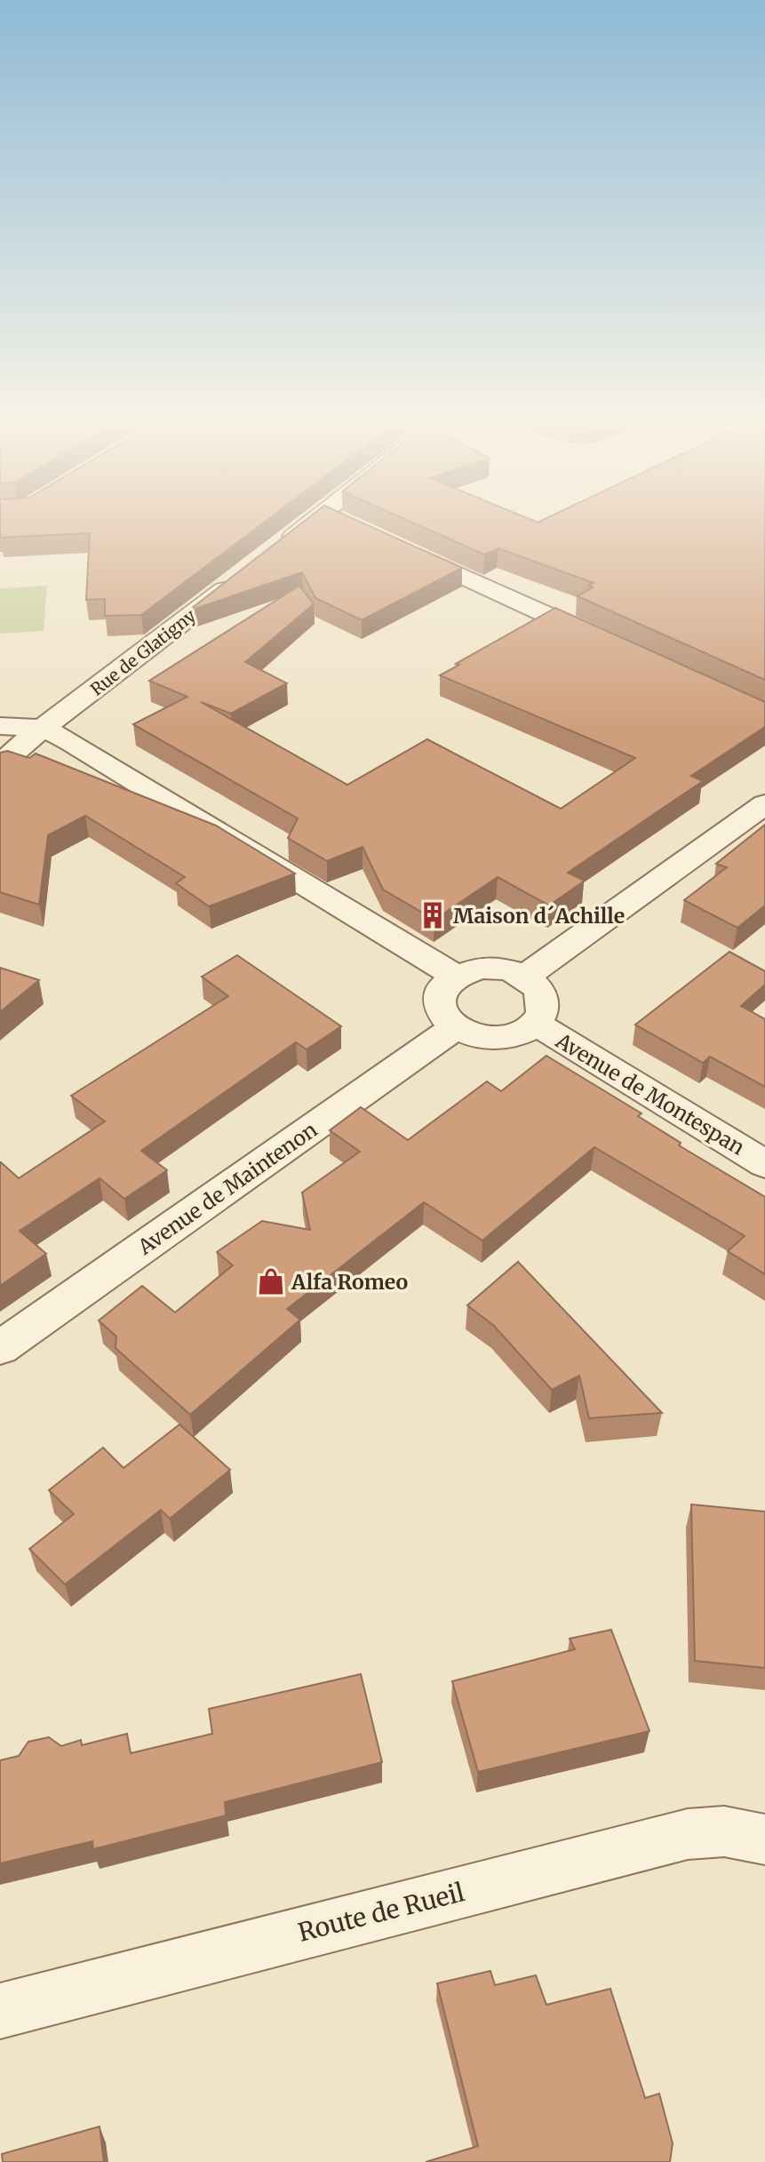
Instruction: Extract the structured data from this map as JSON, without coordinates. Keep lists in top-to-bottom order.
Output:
{
  "streets": {
    "street": [
      "Rue de Glatigny",
      "Avenue de Montespan",
      "Avenue de Maintenon",
      "Route de Rueil"
    ]
  },
  "crossings": [
    ["Avenue de Montespan", "Avenue de Maintenon"]
  ],
  "places": {
    "building": ["Maison d´Achille"],
    "shop": ["Alfa Romeo"]
  }
}
